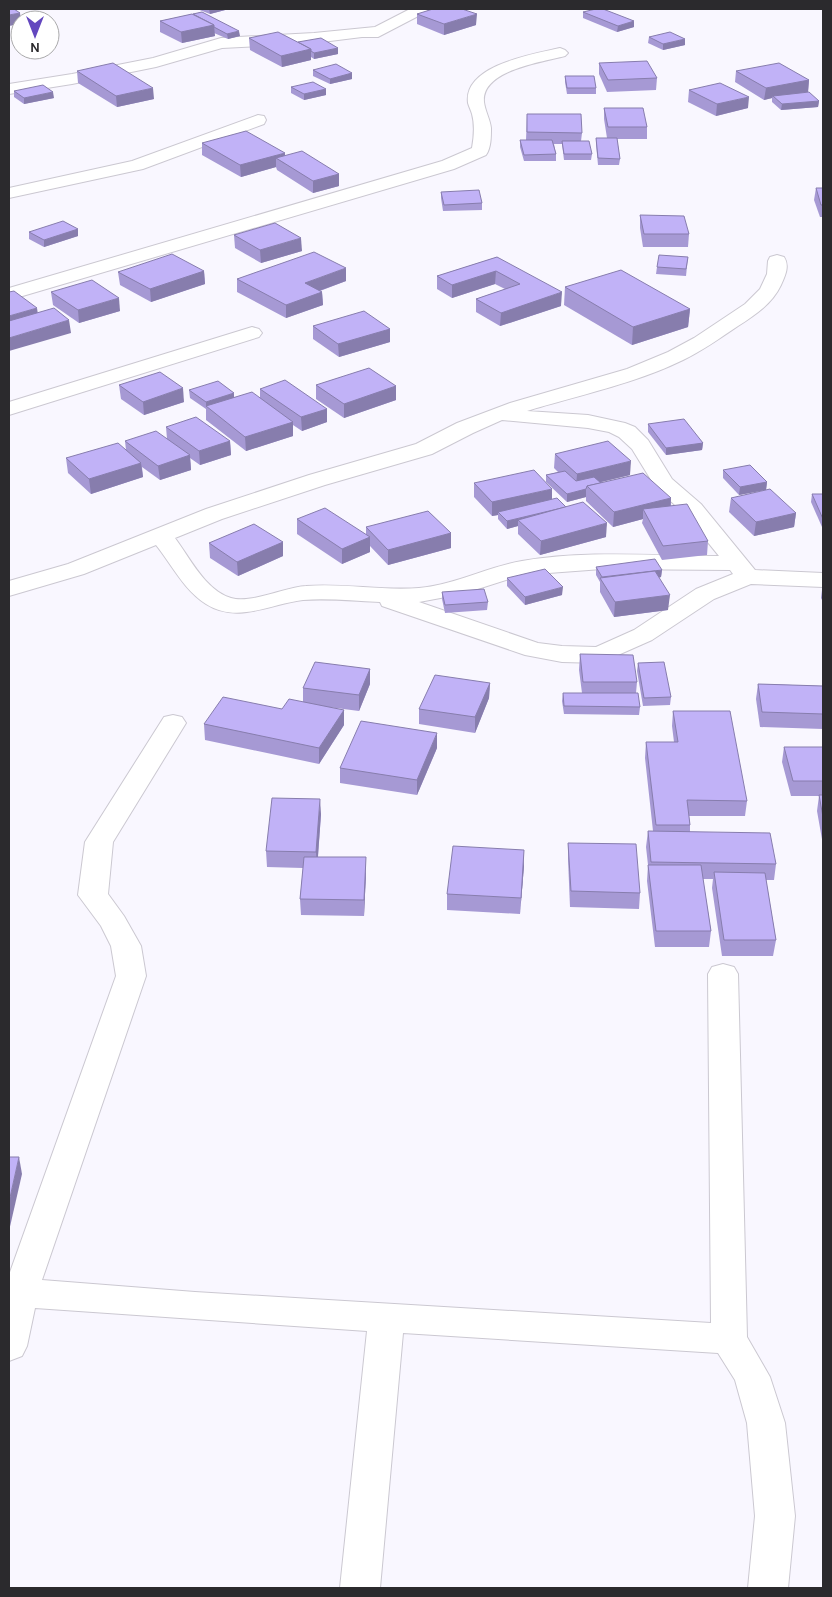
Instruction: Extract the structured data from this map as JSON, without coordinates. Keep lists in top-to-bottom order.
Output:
{
  "north": "bottom"
}
